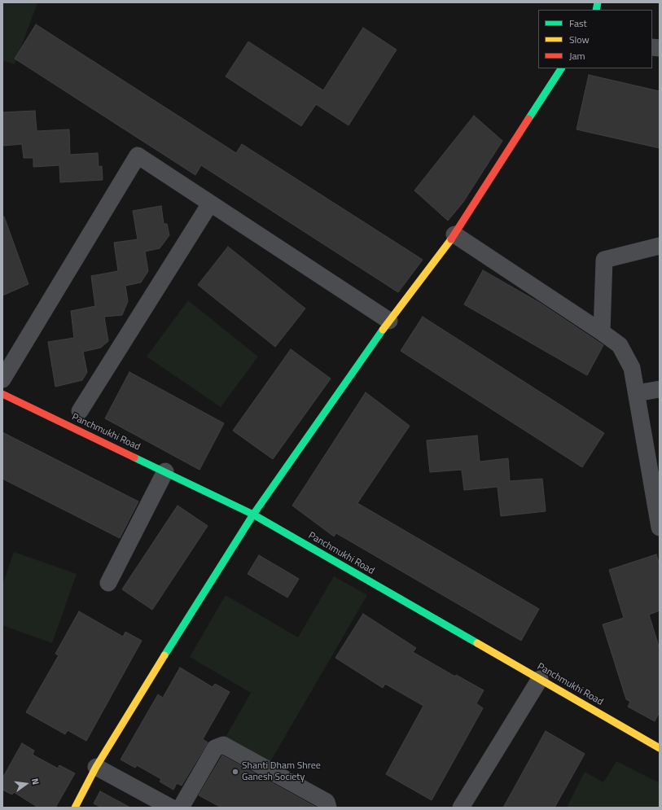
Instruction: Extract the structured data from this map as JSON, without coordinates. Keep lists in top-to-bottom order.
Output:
{
  "streets": {
    "street": ["Panchmukhi Road"]
  },
  "places": ["Shanti Dham Shree Ganesh Society"],
  "legend": ["Fast", "Slow", "Jam"],
  "north": "right"
}
